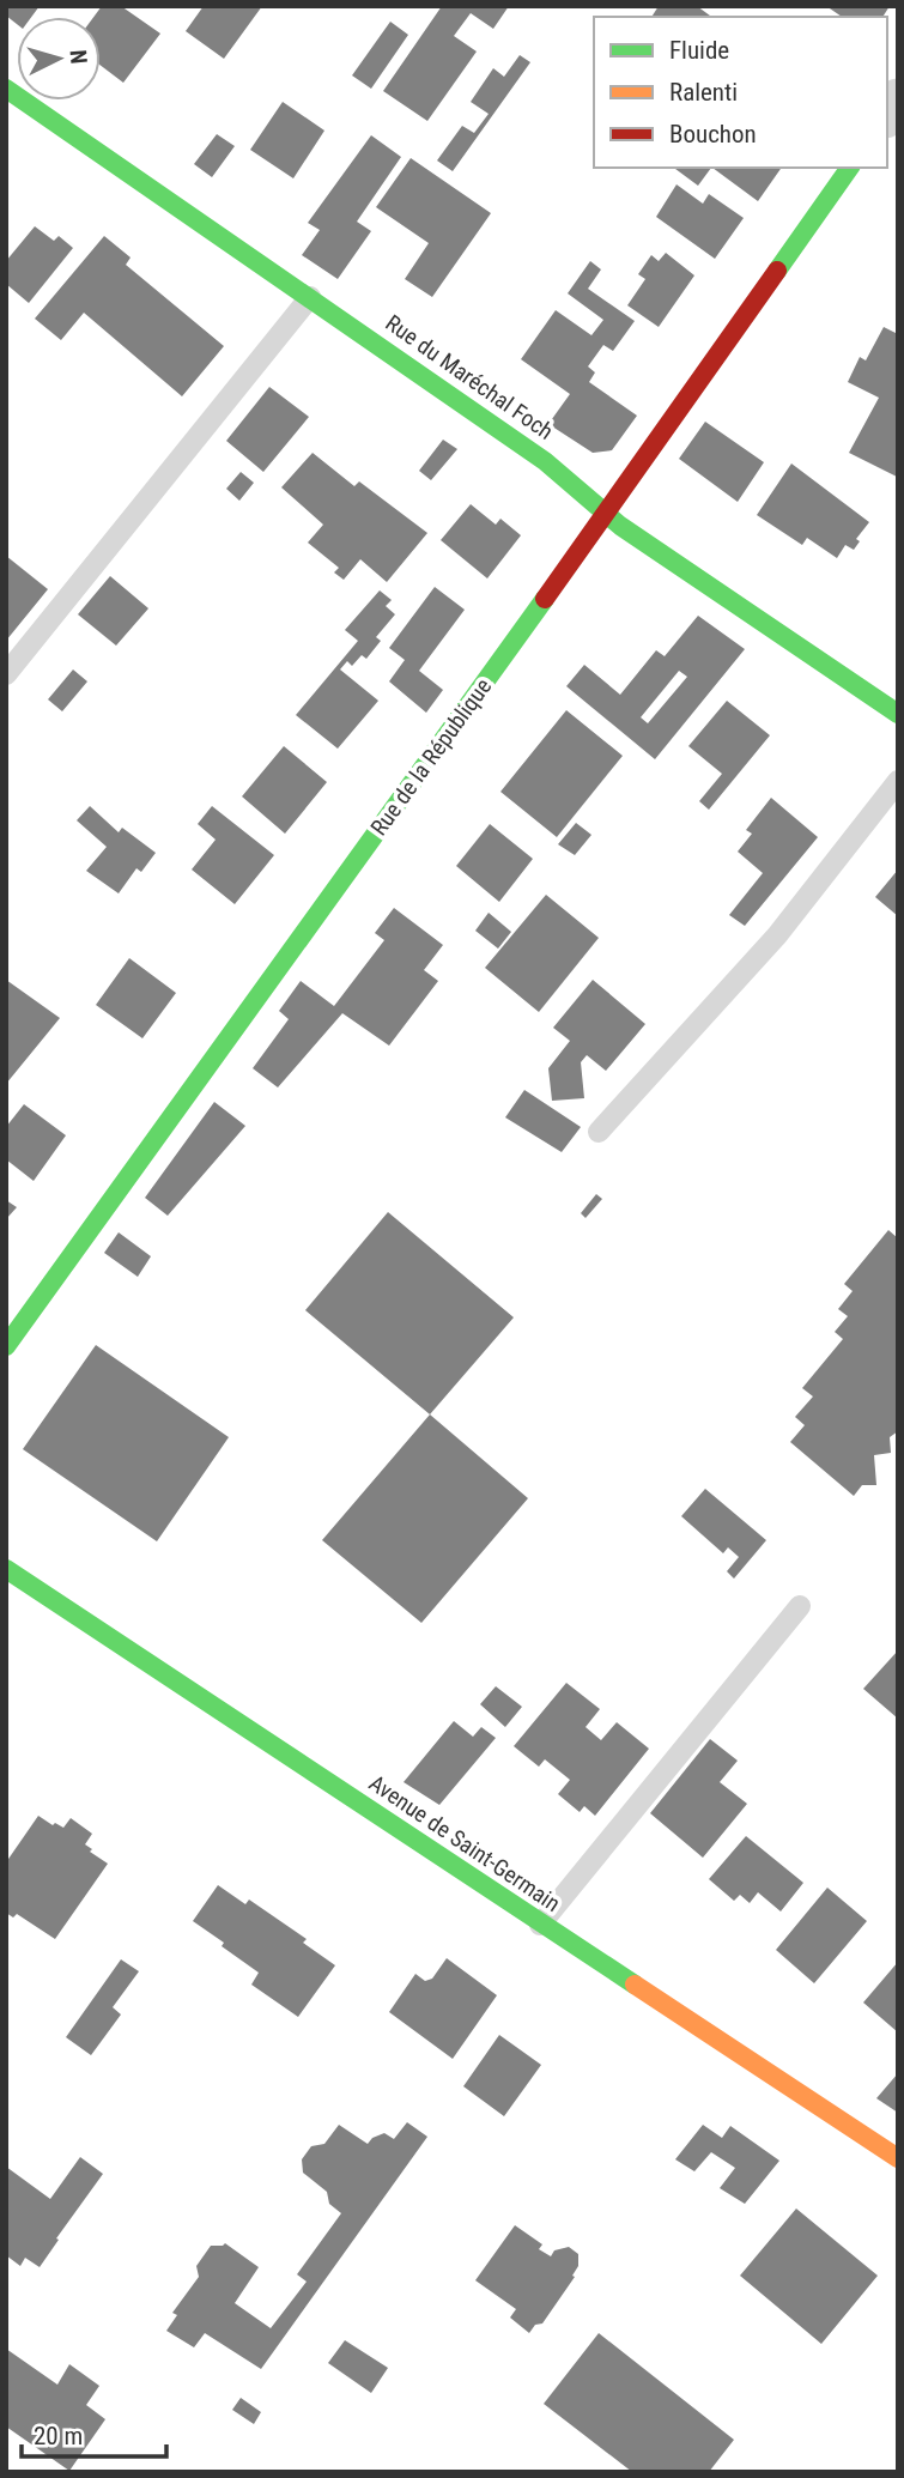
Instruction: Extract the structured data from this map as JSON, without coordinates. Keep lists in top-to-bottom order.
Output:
{
  "streets": {
    "street": ["Rue du Maréchal Foch", "Rue de la République", "Avenue de Saint-Germain"]
  },
  "crossings": [
    ["Rue du Maréchal Foch", "Rue de la République"]
  ],
  "legend": ["Fluide", "Ralenti", "Bouchon"],
  "scale_bar": "20 m",
  "north": "right"
}
